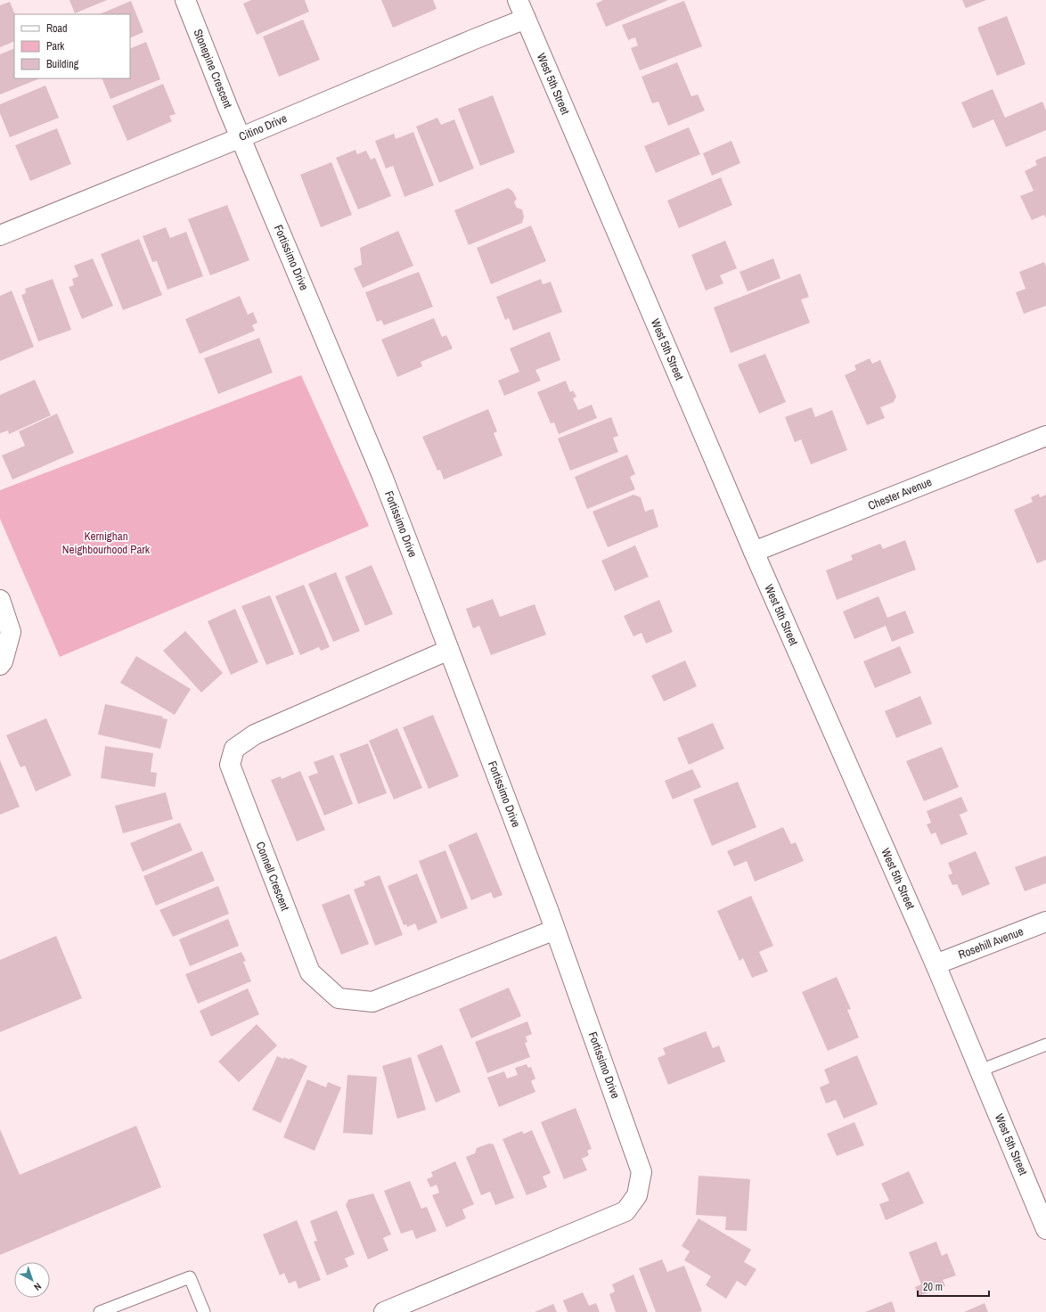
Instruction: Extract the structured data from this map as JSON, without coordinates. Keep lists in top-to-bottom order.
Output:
{
  "streets": {
    "street": [
      "Stonepine Crescent",
      "West 5th Street",
      "Citino Drive",
      "Fortissimo Drive",
      "Chester Avenue",
      "Connell Crescent",
      "Rosehill Avenue"
    ]
  },
  "crossings": [
    ["Stonepine Crescent", "Citino Drive"],
    ["Stonepine Crescent", "Fortissimo Drive"],
    ["West 5th Street", "Citino Drive"],
    ["West 5th Street", "Chester Avenue"],
    ["West 5th Street", "Rosehill Avenue"],
    ["Citino Drive", "Fortissimo Drive"],
    ["Fortissimo Drive", "Connell Crescent"]
  ],
  "parks": ["Kernighan Neighbourhood Park"],
  "legend": ["Road", "Park", "Building"],
  "scale_bar": "20 m",
  "north": "bottom right"
}
